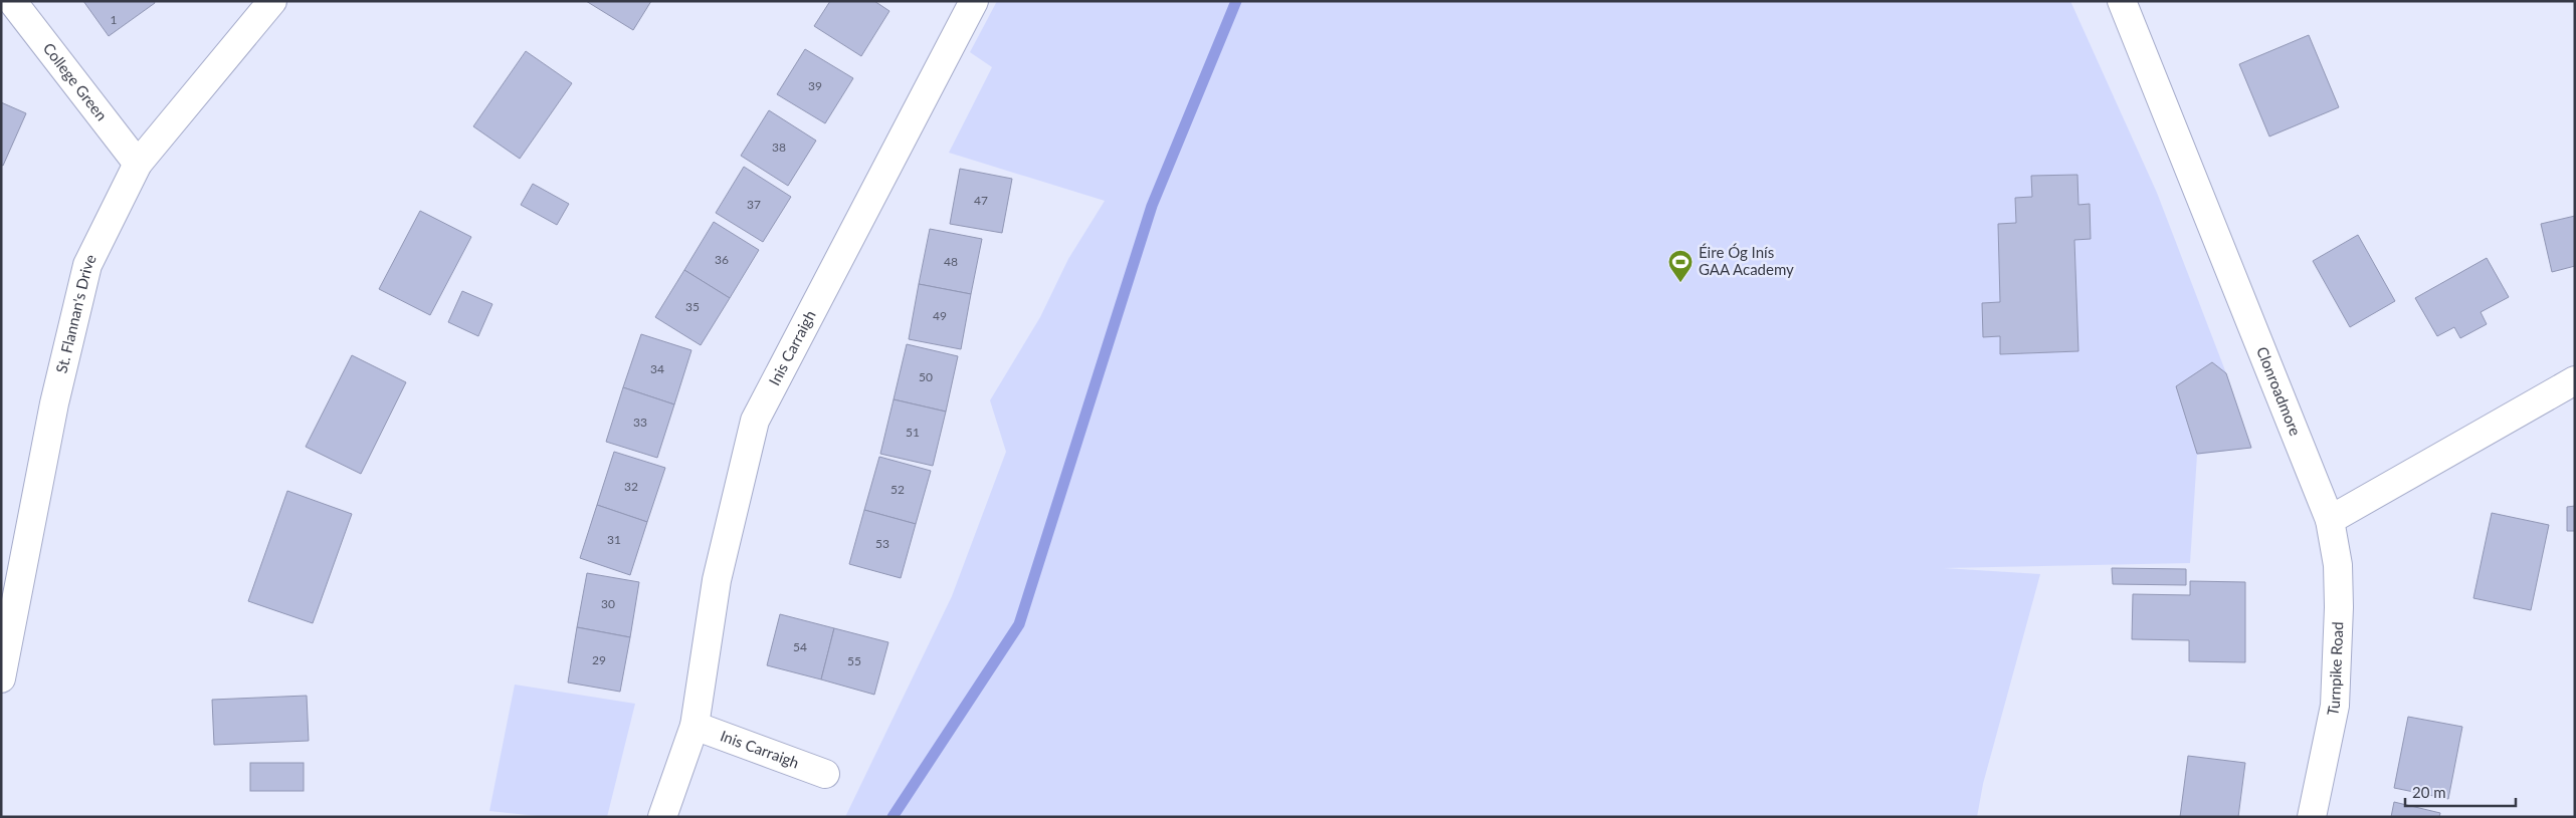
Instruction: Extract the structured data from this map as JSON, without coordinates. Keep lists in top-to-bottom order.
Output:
{
  "streets": {
    "street": [
      "College Green",
      "St. Flannan's Drive",
      "Inis Carraigh",
      "Clonroadmore",
      "Turnpike Road"
    ]
  },
  "crossings": [
    ["College Green", "St. Flannan's Drive"],
    ["Clonroadmore", "Turnpike Road"]
  ],
  "places": {
    "sports": ["Éire Óg Inís GAA Academy"]
  },
  "house_numbers": [
    "1",
    "39",
    "38",
    "47",
    "37",
    "36",
    "48",
    "35",
    "49",
    "34",
    "50",
    "33",
    "51",
    "32",
    "52",
    "31",
    "53",
    "30",
    "54",
    "29",
    "55"
  ],
  "scale_bar": "20 m"
}
